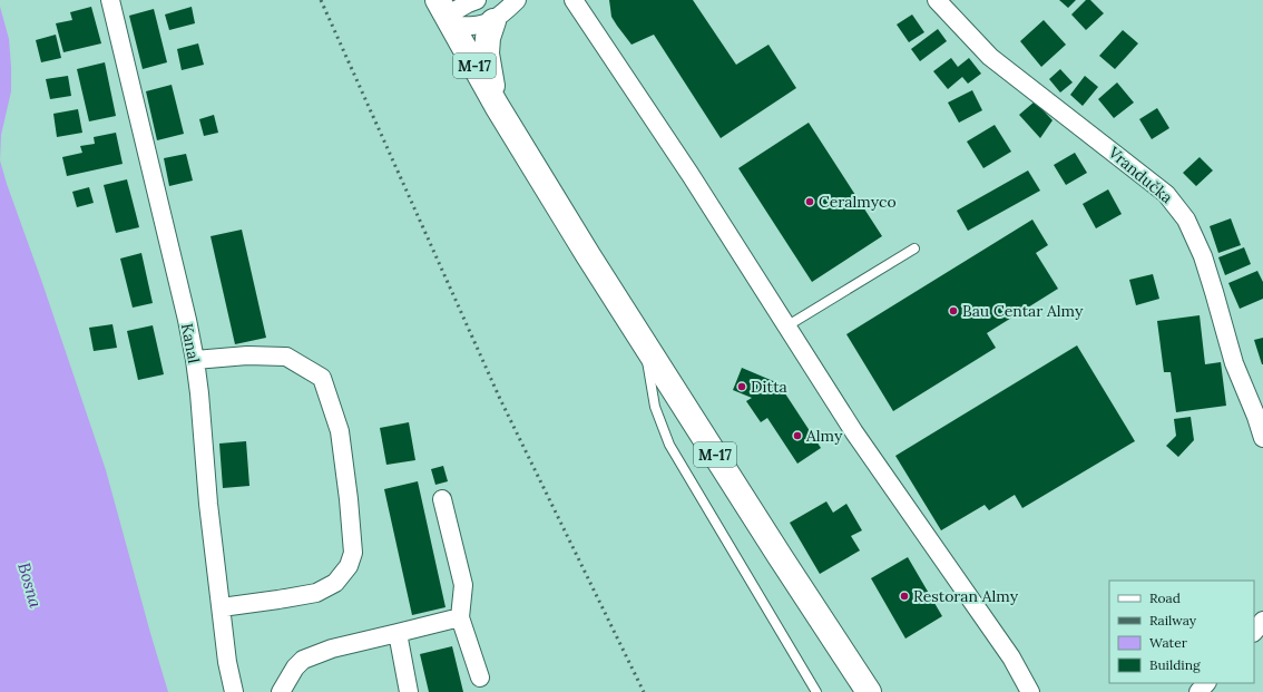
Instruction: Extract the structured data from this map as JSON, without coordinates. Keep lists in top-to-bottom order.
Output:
{
  "streets": {
    "main road": ["M-17"],
    "street": ["Vrandučka", "Kanal"]
  },
  "water": ["Bosna"],
  "places": [
    "Ceralmyco",
    "Bau Centar Almy",
    "Ditta",
    "Almy",
    "Restoran Almy"
  ],
  "legend": [
    "Road",
    "Railway",
    "Water",
    "Building"
  ]
}
